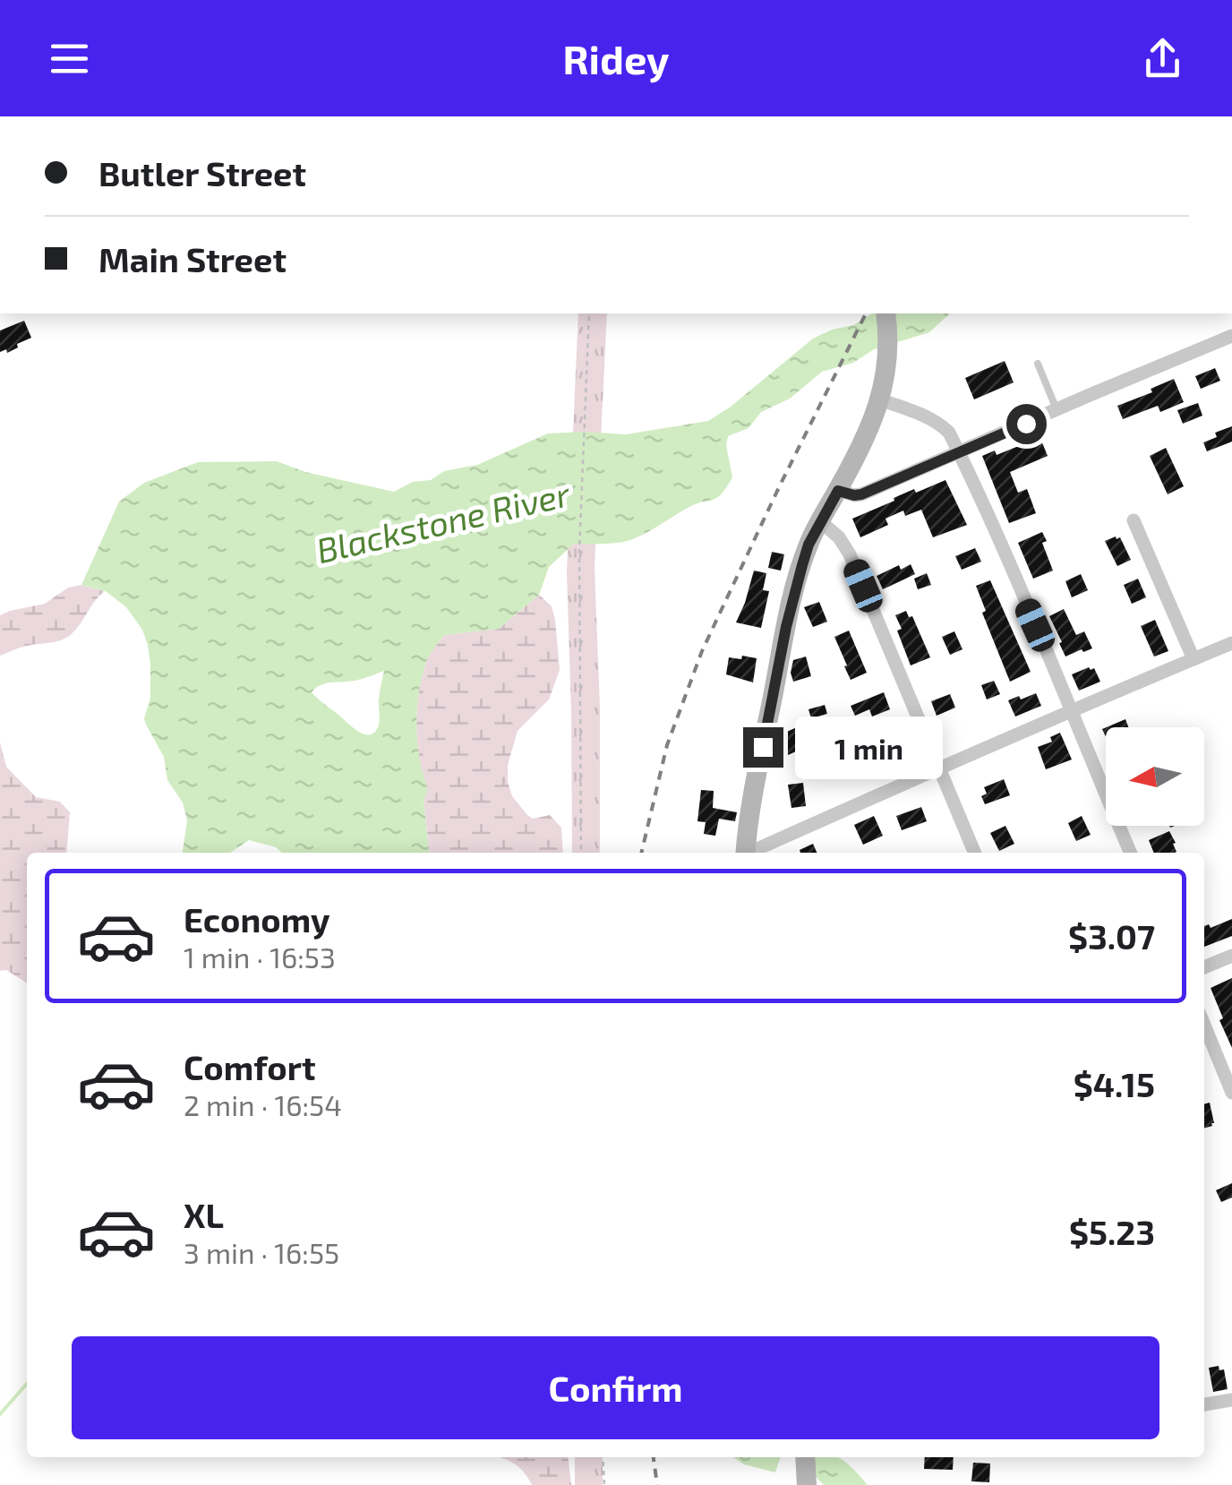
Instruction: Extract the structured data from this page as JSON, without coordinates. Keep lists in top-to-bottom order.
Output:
{
  "water": ["Blackstone River"],
  "north": "left",
  "page": {
    "header": "Ridey",
    "banner": ["Butler Street", "Main Street"],
    "bubble": "1 min",
    "list": [
      {
        "name": "Economy",
        "note": "1 min · 16:53",
        "value": "$3.07"
      },
      {
        "name": "Comfort",
        "note": "2 min · 16:54",
        "value": "$4.15"
      },
      {
        "name": "XL",
        "note": "3 min · 16:55",
        "value": "$5.23"
      }
    ],
    "buttons": "Confirm"
  }
}
